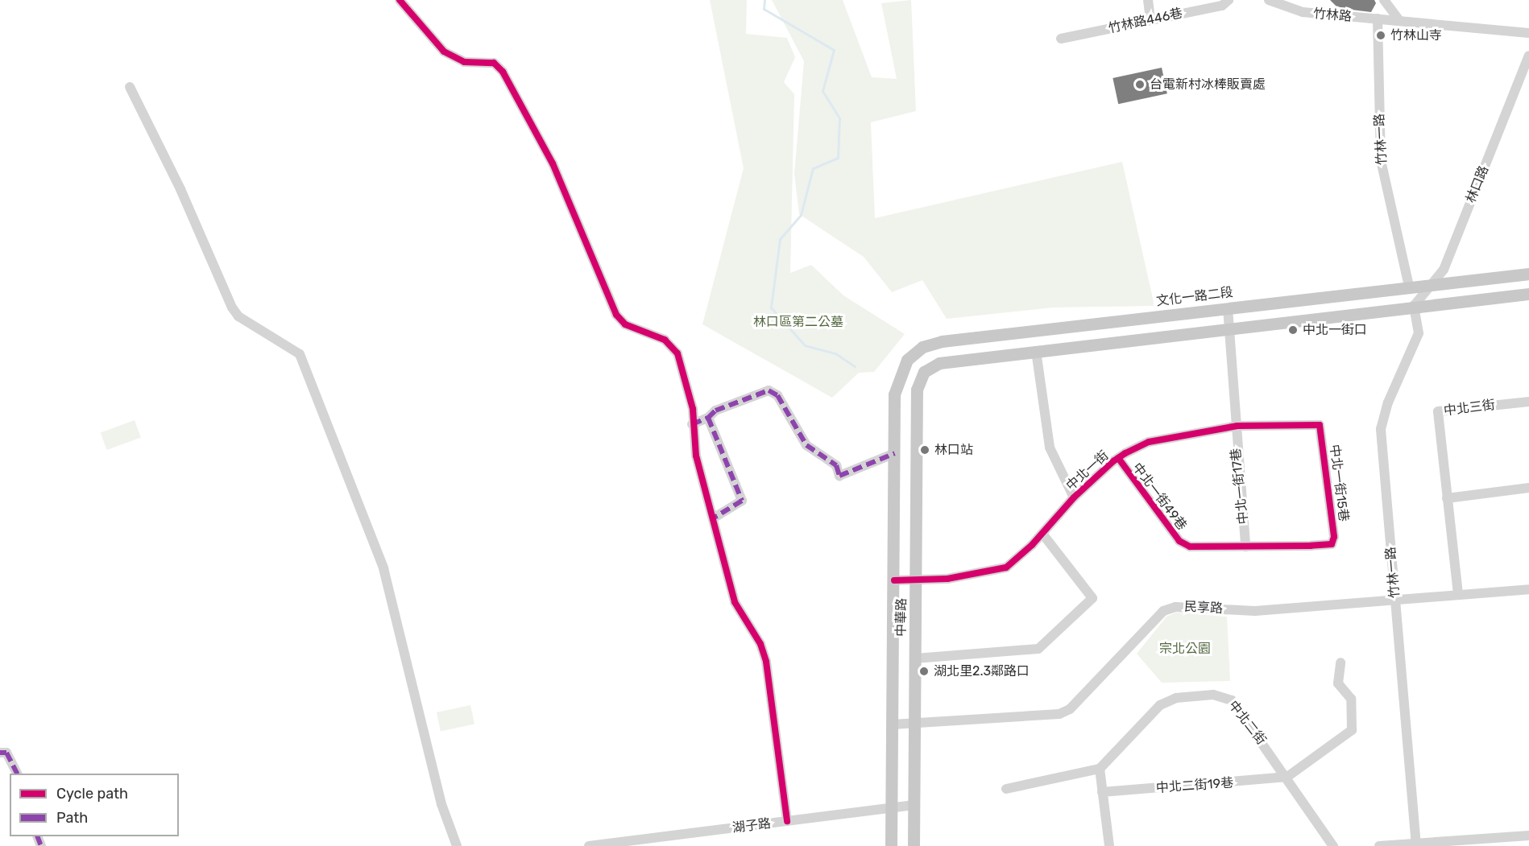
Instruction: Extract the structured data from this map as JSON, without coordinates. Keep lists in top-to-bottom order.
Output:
{
  "streets": {
    "main road": ["文化一路二段", "中華路"],
    "street": [
      "竹林路",
      "竹林路446巷",
      "竹林一路",
      "林口路",
      "中北三街",
      "中北一街",
      "中北一街15巷",
      "中北一街17巷",
      "中北一街49巷",
      "民享路",
      "中北二街",
      "中北二街19巷",
      "湖子路"
    ]
  },
  "crossings": [
    ["竹林路", "竹林一路"],
    ["竹林一路", "林口路"],
    ["竹林一路", "文化一路二段"],
    ["竹林一路", "民享路"],
    ["林口路", "文化一路二段"],
    ["文化一路二段", "中華路"],
    ["中北三街", "民享路"],
    ["中北一街", "中北一街15巷"],
    ["中北一街", "中北一街17巷"],
    ["中北一街", "中北一街49巷"],
    ["中北一街", "中華路"],
    ["中北一街15巷", "中北一街17巷"],
    ["中北一街15巷", "中北一街49巷"],
    ["中北一街17巷", "中北一街49巷"],
    ["民享路", "中華路"],
    ["中華路", "湖子路"],
    ["中北二街", "中北二街19巷"]
  ],
  "parks": ["林口區第二公墓", "宗北公園"],
  "places": [
    "竹林山寺",
    "台電新村冰棒販賣處",
    "中北一街口",
    "林口站",
    "湖北里2.3鄰路口"
  ],
  "legend": ["Cycle path", "Path"]
}
